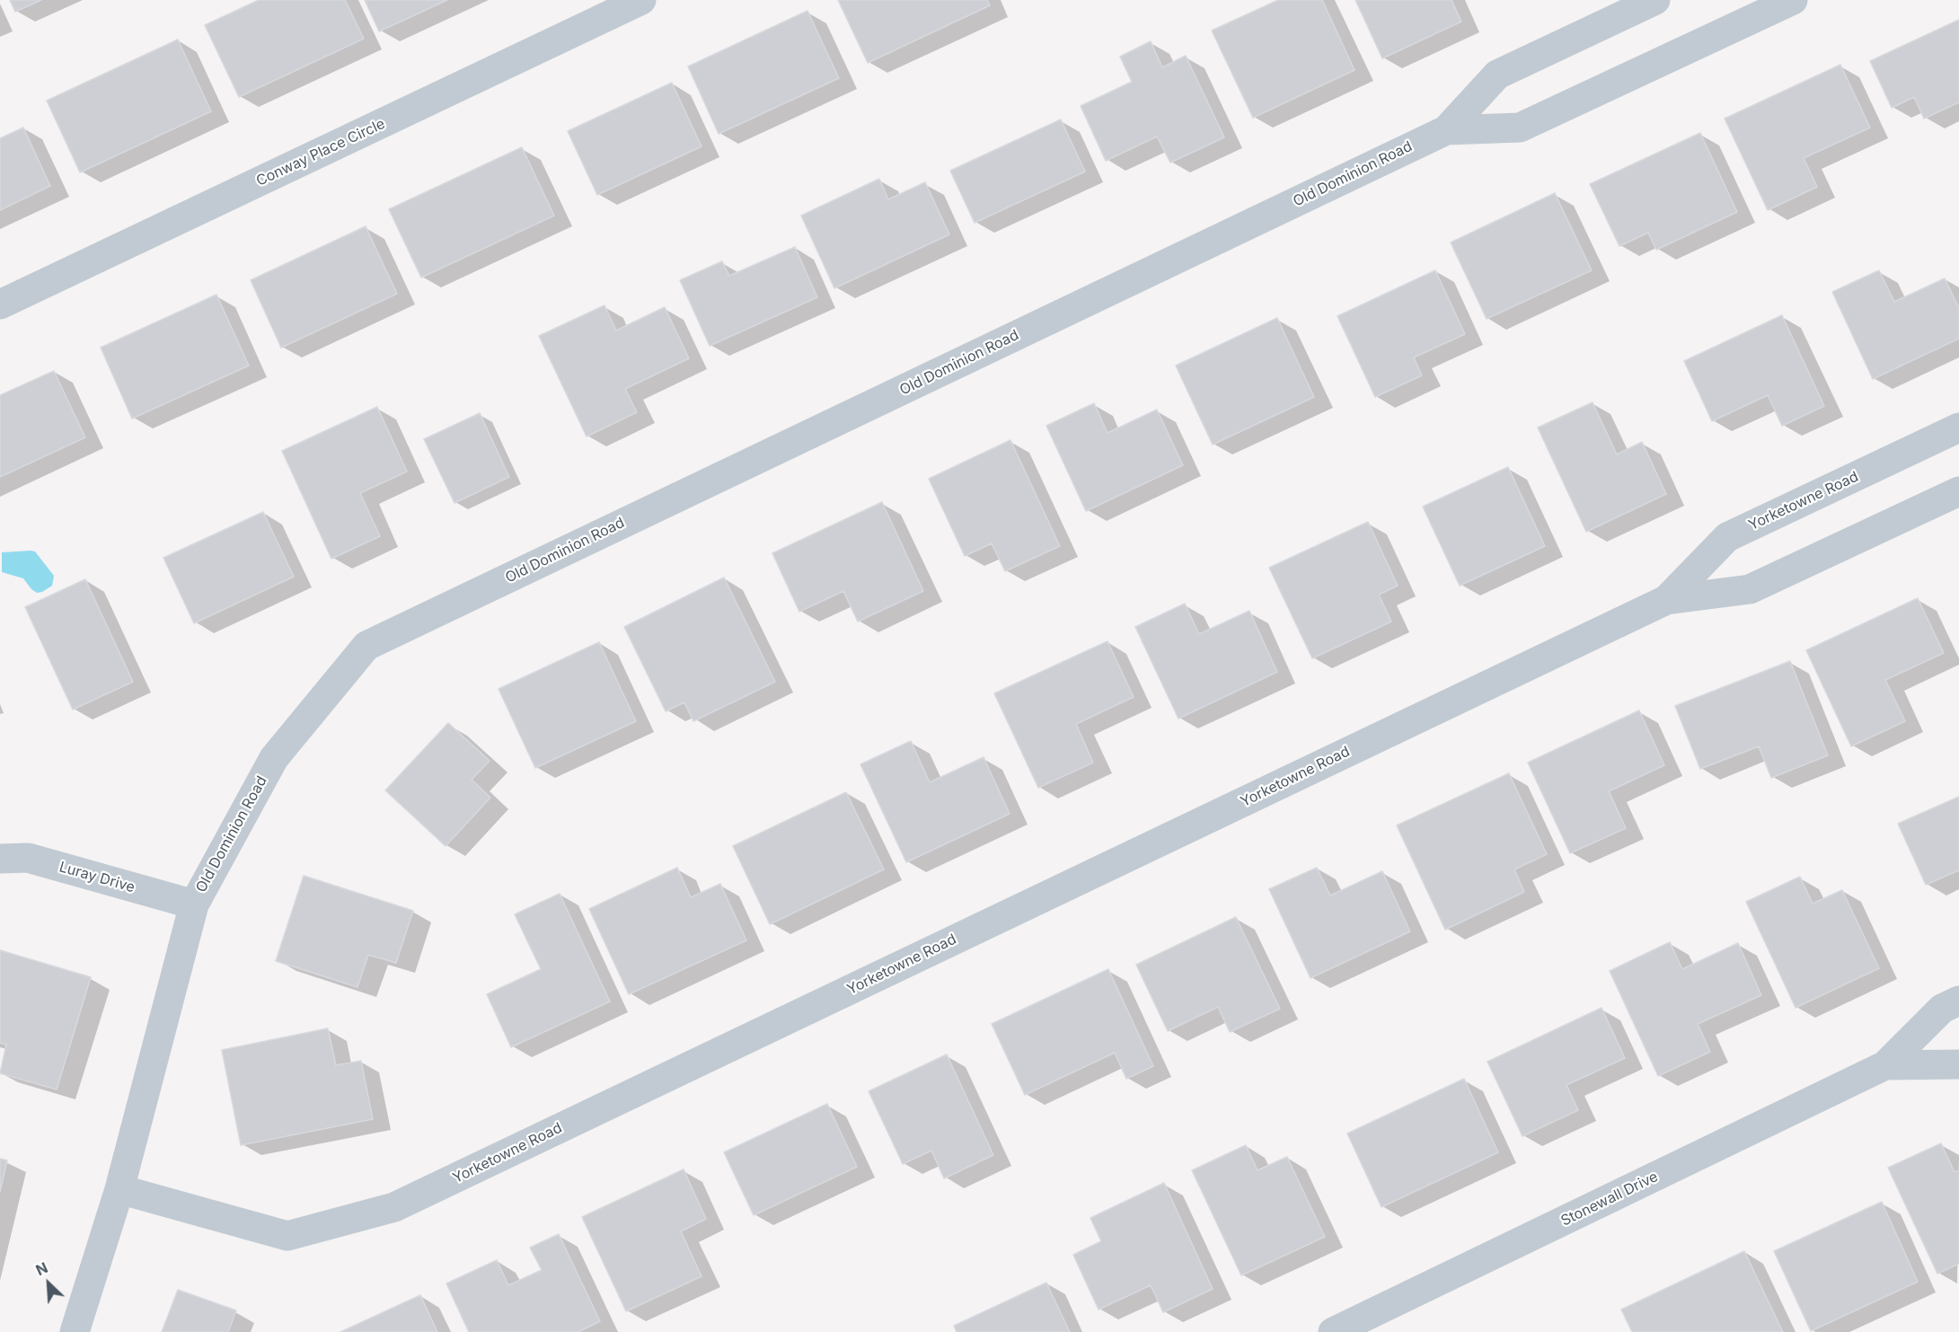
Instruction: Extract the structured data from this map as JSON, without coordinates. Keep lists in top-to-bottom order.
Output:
{
  "streets": {
    "street": [
      "Conway Place Circle",
      "Old Dominion Road",
      "Yorketowne Road",
      "Luray Drive",
      "Stonewall Drive"
    ]
  },
  "crossings": [
    ["Old Dominion Road", "Yorketowne Road"],
    ["Old Dominion Road", "Luray Drive"]
  ],
  "north": "top left"
}
